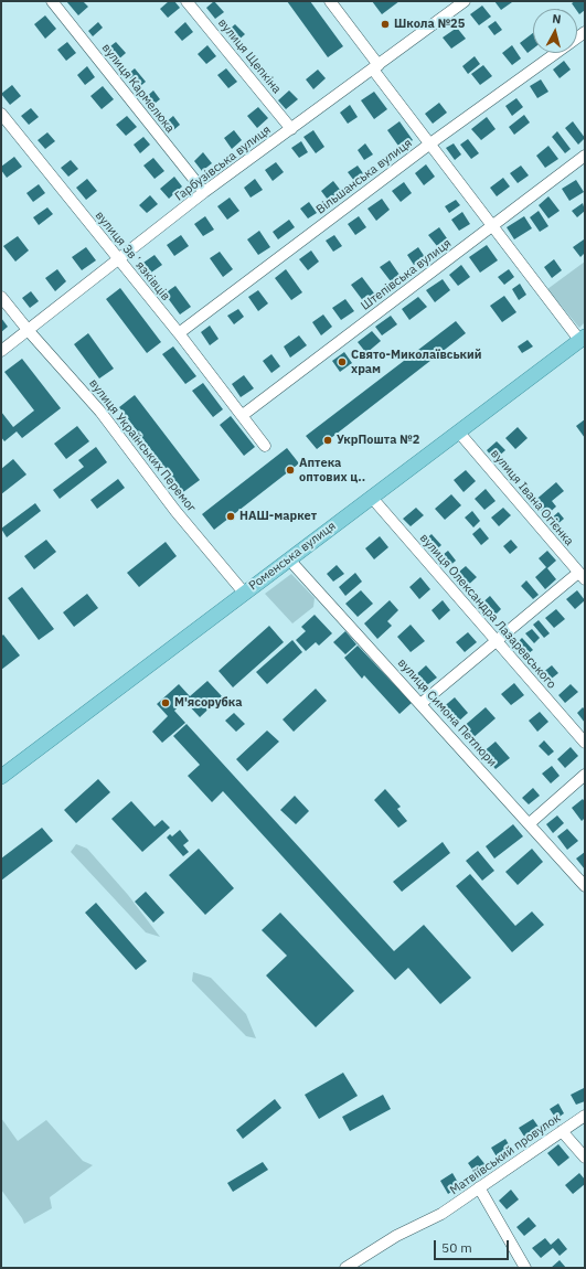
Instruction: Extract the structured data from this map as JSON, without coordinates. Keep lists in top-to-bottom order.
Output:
{
  "streets": {
    "main road": ["Роменська вулиця"],
    "street": [
      "вулиця Щепкіна",
      "вулиця Кармелюка",
      "Гарбузівська вулиця",
      "Вільшанська вулиця",
      "вулиця Звʼязківців",
      "Штепівська вулиця",
      "вулиця Українських Перемог",
      "вулиця Івана Огієнка",
      "вулиця Олександра Лазаревського",
      "вулиця Симона Петлюри",
      "Матвіївський провулок"
    ]
  },
  "crossings": [
    ["вулиця Щепкіна", "Гарбузівська вулиця"],
    ["вулиця Кармелюка", "Гарбузівська вулиця"],
    ["Гарбузівська вулиця", "вулиця Звʼязківців"],
    ["Гарбузівська вулиця", "вулиця Українських Перемог"],
    ["Вільшанська вулиця", "вулиця Звʼязківців"],
    ["вулиця Звʼязківців", "Штепівська вулиця"],
    ["вулиця Українських Перемог", "Роменська вулиця"],
    ["вулиця Івана Огієнка", "Роменська вулиця"],
    ["Роменська вулиця", "вулиця Олександра Лазаревського"],
    ["Роменська вулиця", "вулиця Симона Петлюри"]
  ],
  "places": [
    "Школа №25",
    "Свято-Миколаївський храм",
    "УкрПошта №2",
    "Аптека оптових ц..",
    "НАШ-маркет",
    "М'ясорубка"
  ],
  "scale_bar": "50 m",
  "north": "top"
}
